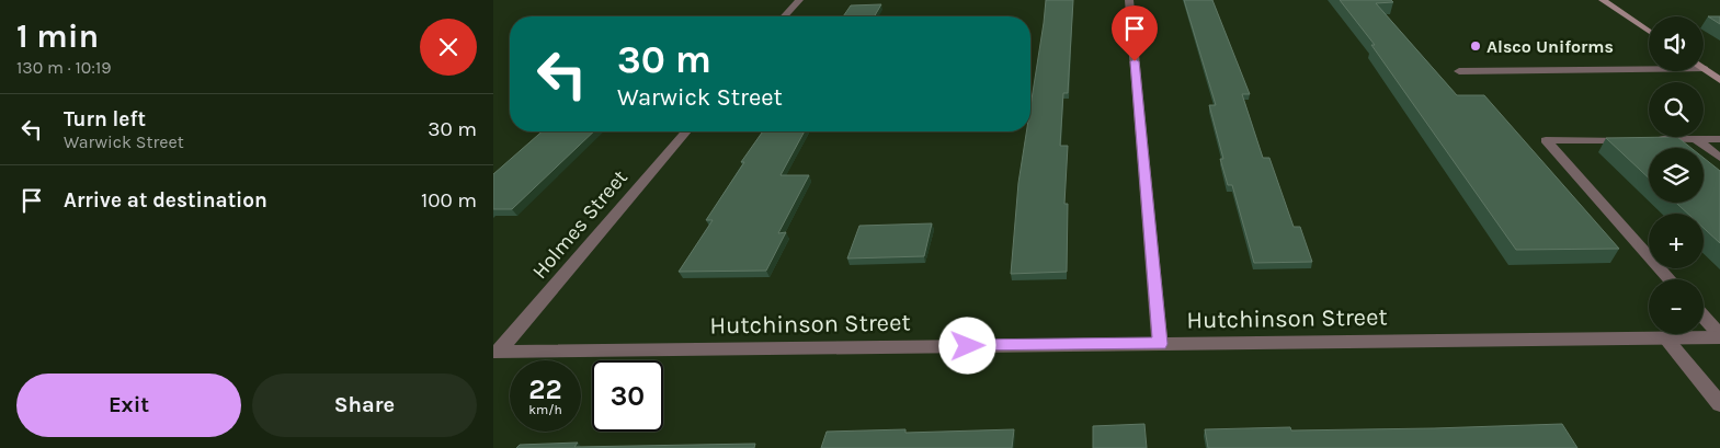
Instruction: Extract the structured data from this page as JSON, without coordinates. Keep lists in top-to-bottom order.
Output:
{
  "streets": {
    "street": ["Holmes Street", "Hutchinson Street"]
  },
  "crossings": [
    ["Holmes Street", "Hutchinson Street"]
  ],
  "places": ["Alsco Uniforms"],
  "page": {
    "heading": ["1 min", "130 m · 10:19"],
    "map_buttons": ["+", "−"],
    "turn": ["30 m", "Warwick Street"],
    "list": [
      {
        "name": "Turn left",
        "note": "Warwick Street",
        "value": "30 m"
      },
      {
        "name": "Arrive at destination",
        "value": "100 m"
      }
    ],
    "speed": "22 km/h",
    "limit": "30",
    "buttons": ["Exit", "Share"]
  }
}
